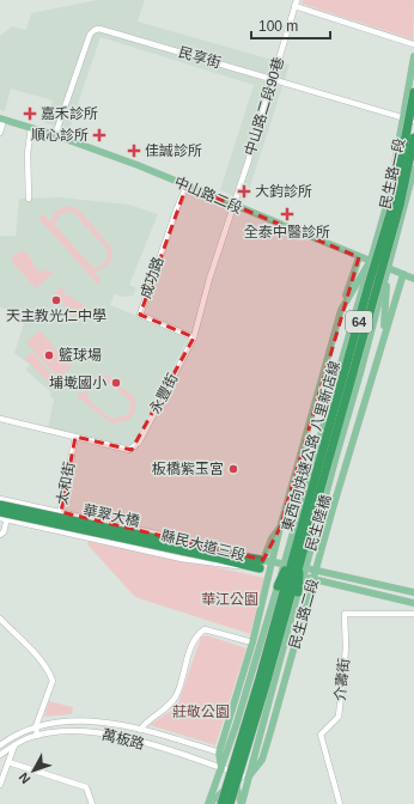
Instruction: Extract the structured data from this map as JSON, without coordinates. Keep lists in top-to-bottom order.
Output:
{
  "streets": {
    "highway": ["64", "東西向快速公路 八里新店線", "華翠大橋"],
    "main road": [
      "民生路一段",
      "中山路二段",
      "民生陸橋",
      "縣民大道三段",
      "民生路二段"
    ],
    "street": [
      "民享街",
      "中山路二段90巷",
      "成功路",
      "永豐街",
      "太和街",
      "介壽街",
      "萬板路"
    ]
  },
  "crossings": [
    ["民享街", "中山路二段90巷"],
    ["民享街", "民生路一段"],
    ["民享街", "中山路二段"],
    ["中山路二段90巷", "中山路二段"],
    ["中山路二段90巷", "永豐街"],
    ["民生路一段", "中山路二段"],
    ["民生路一段", "民生陸橋"],
    ["民生路一段", "民生路二段"],
    ["中山路二段", "成功路"],
    ["中山路二段", "永豐街"],
    ["中山路二段", "民生陸橋"],
    ["中山路二段", "民生路二段"],
    ["成功路", "永豐街"],
    ["永豐街", "太和街"],
    ["太和街", "縣民大道三段"],
    ["民生陸橋", "民生路二段"],
    ["民生陸橋", "萬板路"],
    ["縣民大道三段", "民生路二段"],
    ["民生路二段", "萬板路"]
  ],
  "parks": ["華江公園", "莊敬公園"],
  "places": {
    "health": [
      "嘉禾診所",
      "順心診所",
      "佳誠診所",
      "大鈞診所",
      "全泰中醫診所"
    ],
    "other": [
      "天主教光仁中學",
      "籃球場",
      "埔墘國小",
      "板橋紫玉宮"
    ]
  },
  "scale_bar": "100 m",
  "north": "bottom left"
}
